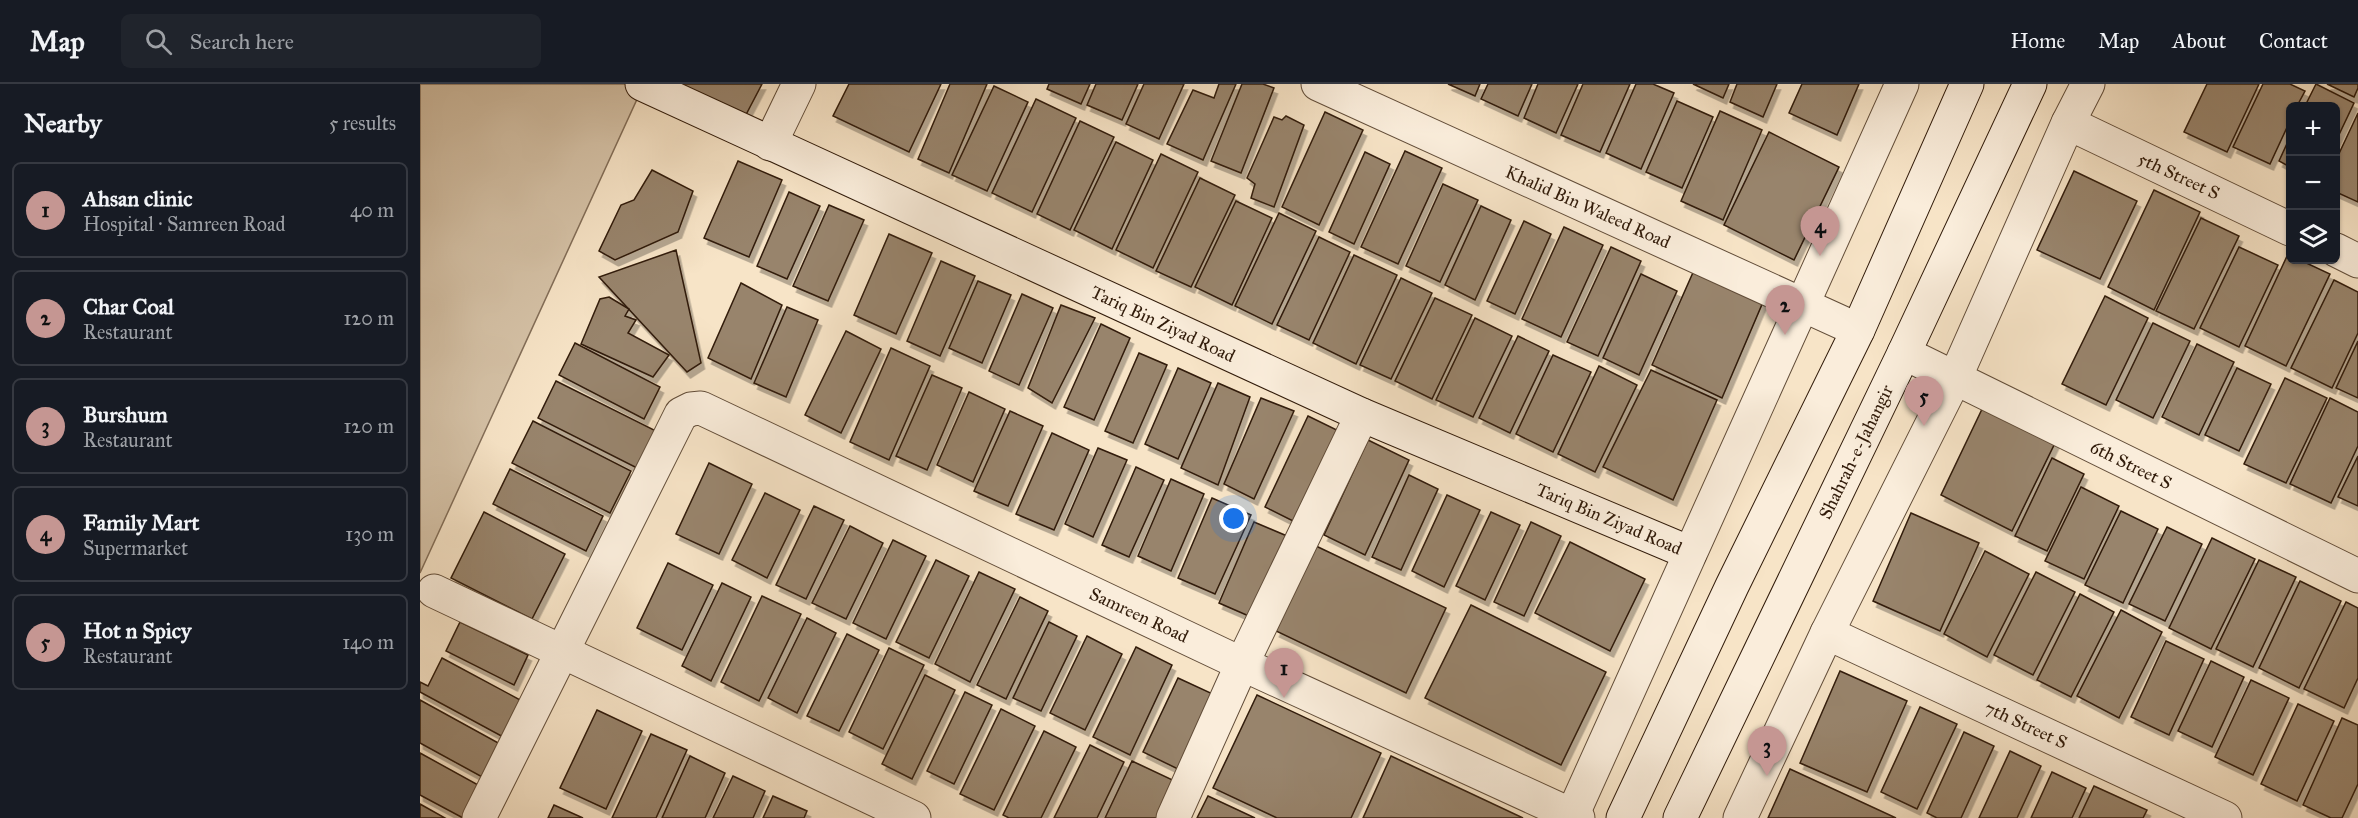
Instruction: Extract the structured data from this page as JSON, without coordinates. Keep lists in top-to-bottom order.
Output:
{
  "streets": {
    "street": [
      "5th Street S",
      "Khalid Bin Waleed Road",
      "Tariq Bin Ziyad Road",
      "Shahrah-e-Jahangir",
      "6th Street S",
      "Samreen Road",
      "7th Street S"
    ]
  },
  "crossings": [
    ["Shahrah-e-Jahangir", "6th Street S"]
  ],
  "page": {
    "header": "Map",
    "search": "Search here",
    "nav": [
      "Home",
      "Map",
      "About",
      "Contact"
    ],
    "heading": ["Nearby", "5 results"],
    "map_buttons": ["+", "−"],
    "list": [
      {
        "mark": "1",
        "name": "Ahsan clinic",
        "note": "Hospital · Samreen Road",
        "value": "40 m"
      },
      {
        "mark": "2",
        "name": "Char Coal",
        "note": "Restaurant",
        "value": "120 m"
      },
      {
        "mark": "3",
        "name": "Burshum",
        "note": "Restaurant",
        "value": "120 m"
      },
      {
        "mark": "4",
        "name": "Family Mart",
        "note": "Supermarket",
        "value": "130 m"
      },
      {
        "mark": "5",
        "name": "Hot n Spicy",
        "note": "Restaurant",
        "value": "140 m"
      }
    ],
    "pins": [
      "4",
      "2",
      "5",
      "1",
      "3"
    ]
  }
}
